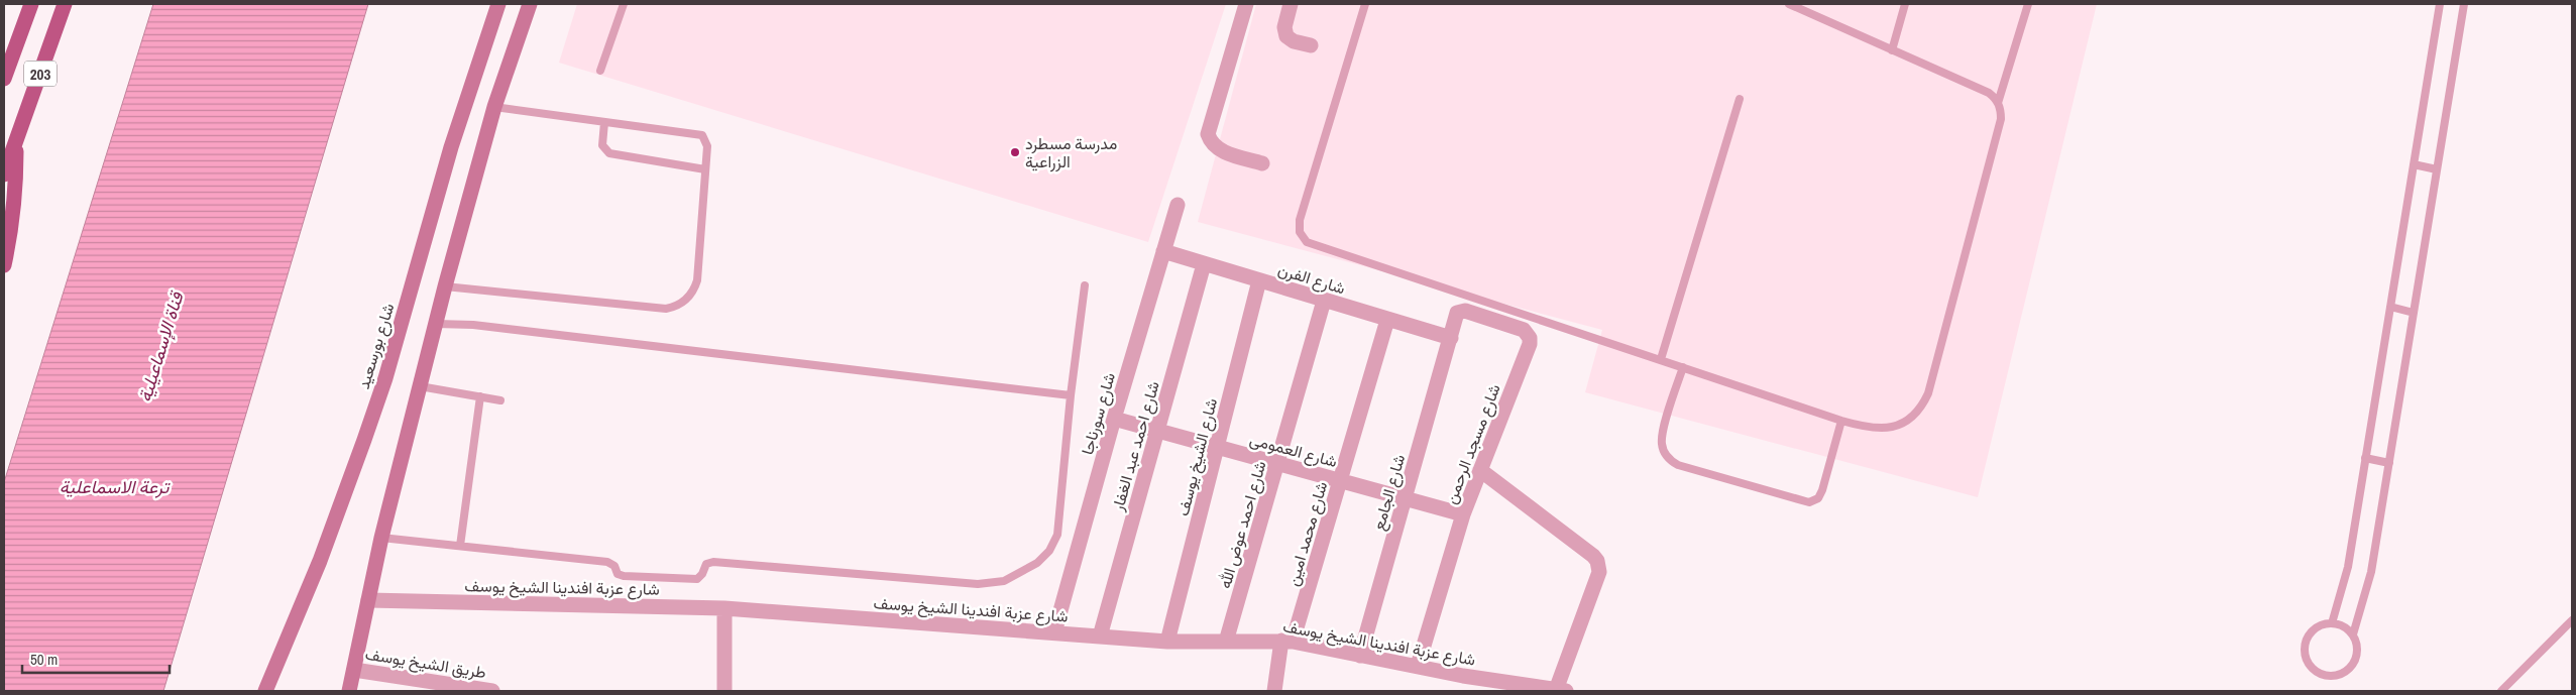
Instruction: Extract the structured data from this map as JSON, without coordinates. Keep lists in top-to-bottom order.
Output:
{
  "streets": {
    "main road": ["203", "شارع بورسعيد"],
    "street": [
      "شارع الفرن",
      "شارع سورناجا",
      "شارع مسجد الرحمن",
      "شارع احمد عبد الغفار",
      "شارع العمومى",
      "شارع الشيخ يوسف",
      "شارع الجامع",
      "شارع احمد عوض الله",
      "شارع محمد امين",
      "شارع عزبة افندينا الشيخ يوسف",
      "طريق الشيخ يوسف"
    ]
  },
  "crossings": [
    ["شارع الفرن", "شارع سورناجا"],
    ["شارع الفرن", "شارع مسجد الرحمن"],
    ["شارع الفرن", "شارع احمد عبد الغفار"],
    ["شارع الفرن", "شارع الشيخ يوسف"],
    ["شارع الفرن", "شارع الجامع"],
    ["شارع الفرن", "شارع احمد عوض الله"],
    ["شارع الفرن", "شارع محمد امين"],
    ["شارع سورناجا", "شارع العمومى"],
    ["شارع سورناجا", "شارع عزبة افندينا الشيخ يوسف"],
    ["شارع مسجد الرحمن", "شارع العمومى"],
    ["شارع مسجد الرحمن", "شارع الجامع"],
    ["شارع مسجد الرحمن", "شارع عزبة افندينا الشيخ يوسف"],
    ["شارع احمد عبد الغفار", "شارع العمومى"],
    ["شارع احمد عبد الغفار", "شارع عزبة افندينا الشيخ يوسف"],
    ["شارع العمومى", "شارع الشيخ يوسف"],
    ["شارع العمومى", "شارع الجامع"],
    ["شارع العمومى", "شارع احمد عوض الله"],
    ["شارع العمومى", "شارع محمد امين"],
    ["شارع الشيخ يوسف", "شارع عزبة افندينا الشيخ يوسف"],
    ["شارع الجامع", "شارع عزبة افندينا الشيخ يوسف"],
    ["شارع احمد عوض الله", "شارع عزبة افندينا الشيخ يوسف"],
    ["شارع محمد امين", "شارع عزبة افندينا الشيخ يوسف"]
  ],
  "water": ["قناة الإسماعيلية", "ترعة الاسماعلية"],
  "places": ["مدرسة مسطرد الزراعية"],
  "scale_bar": "50 m"
}
